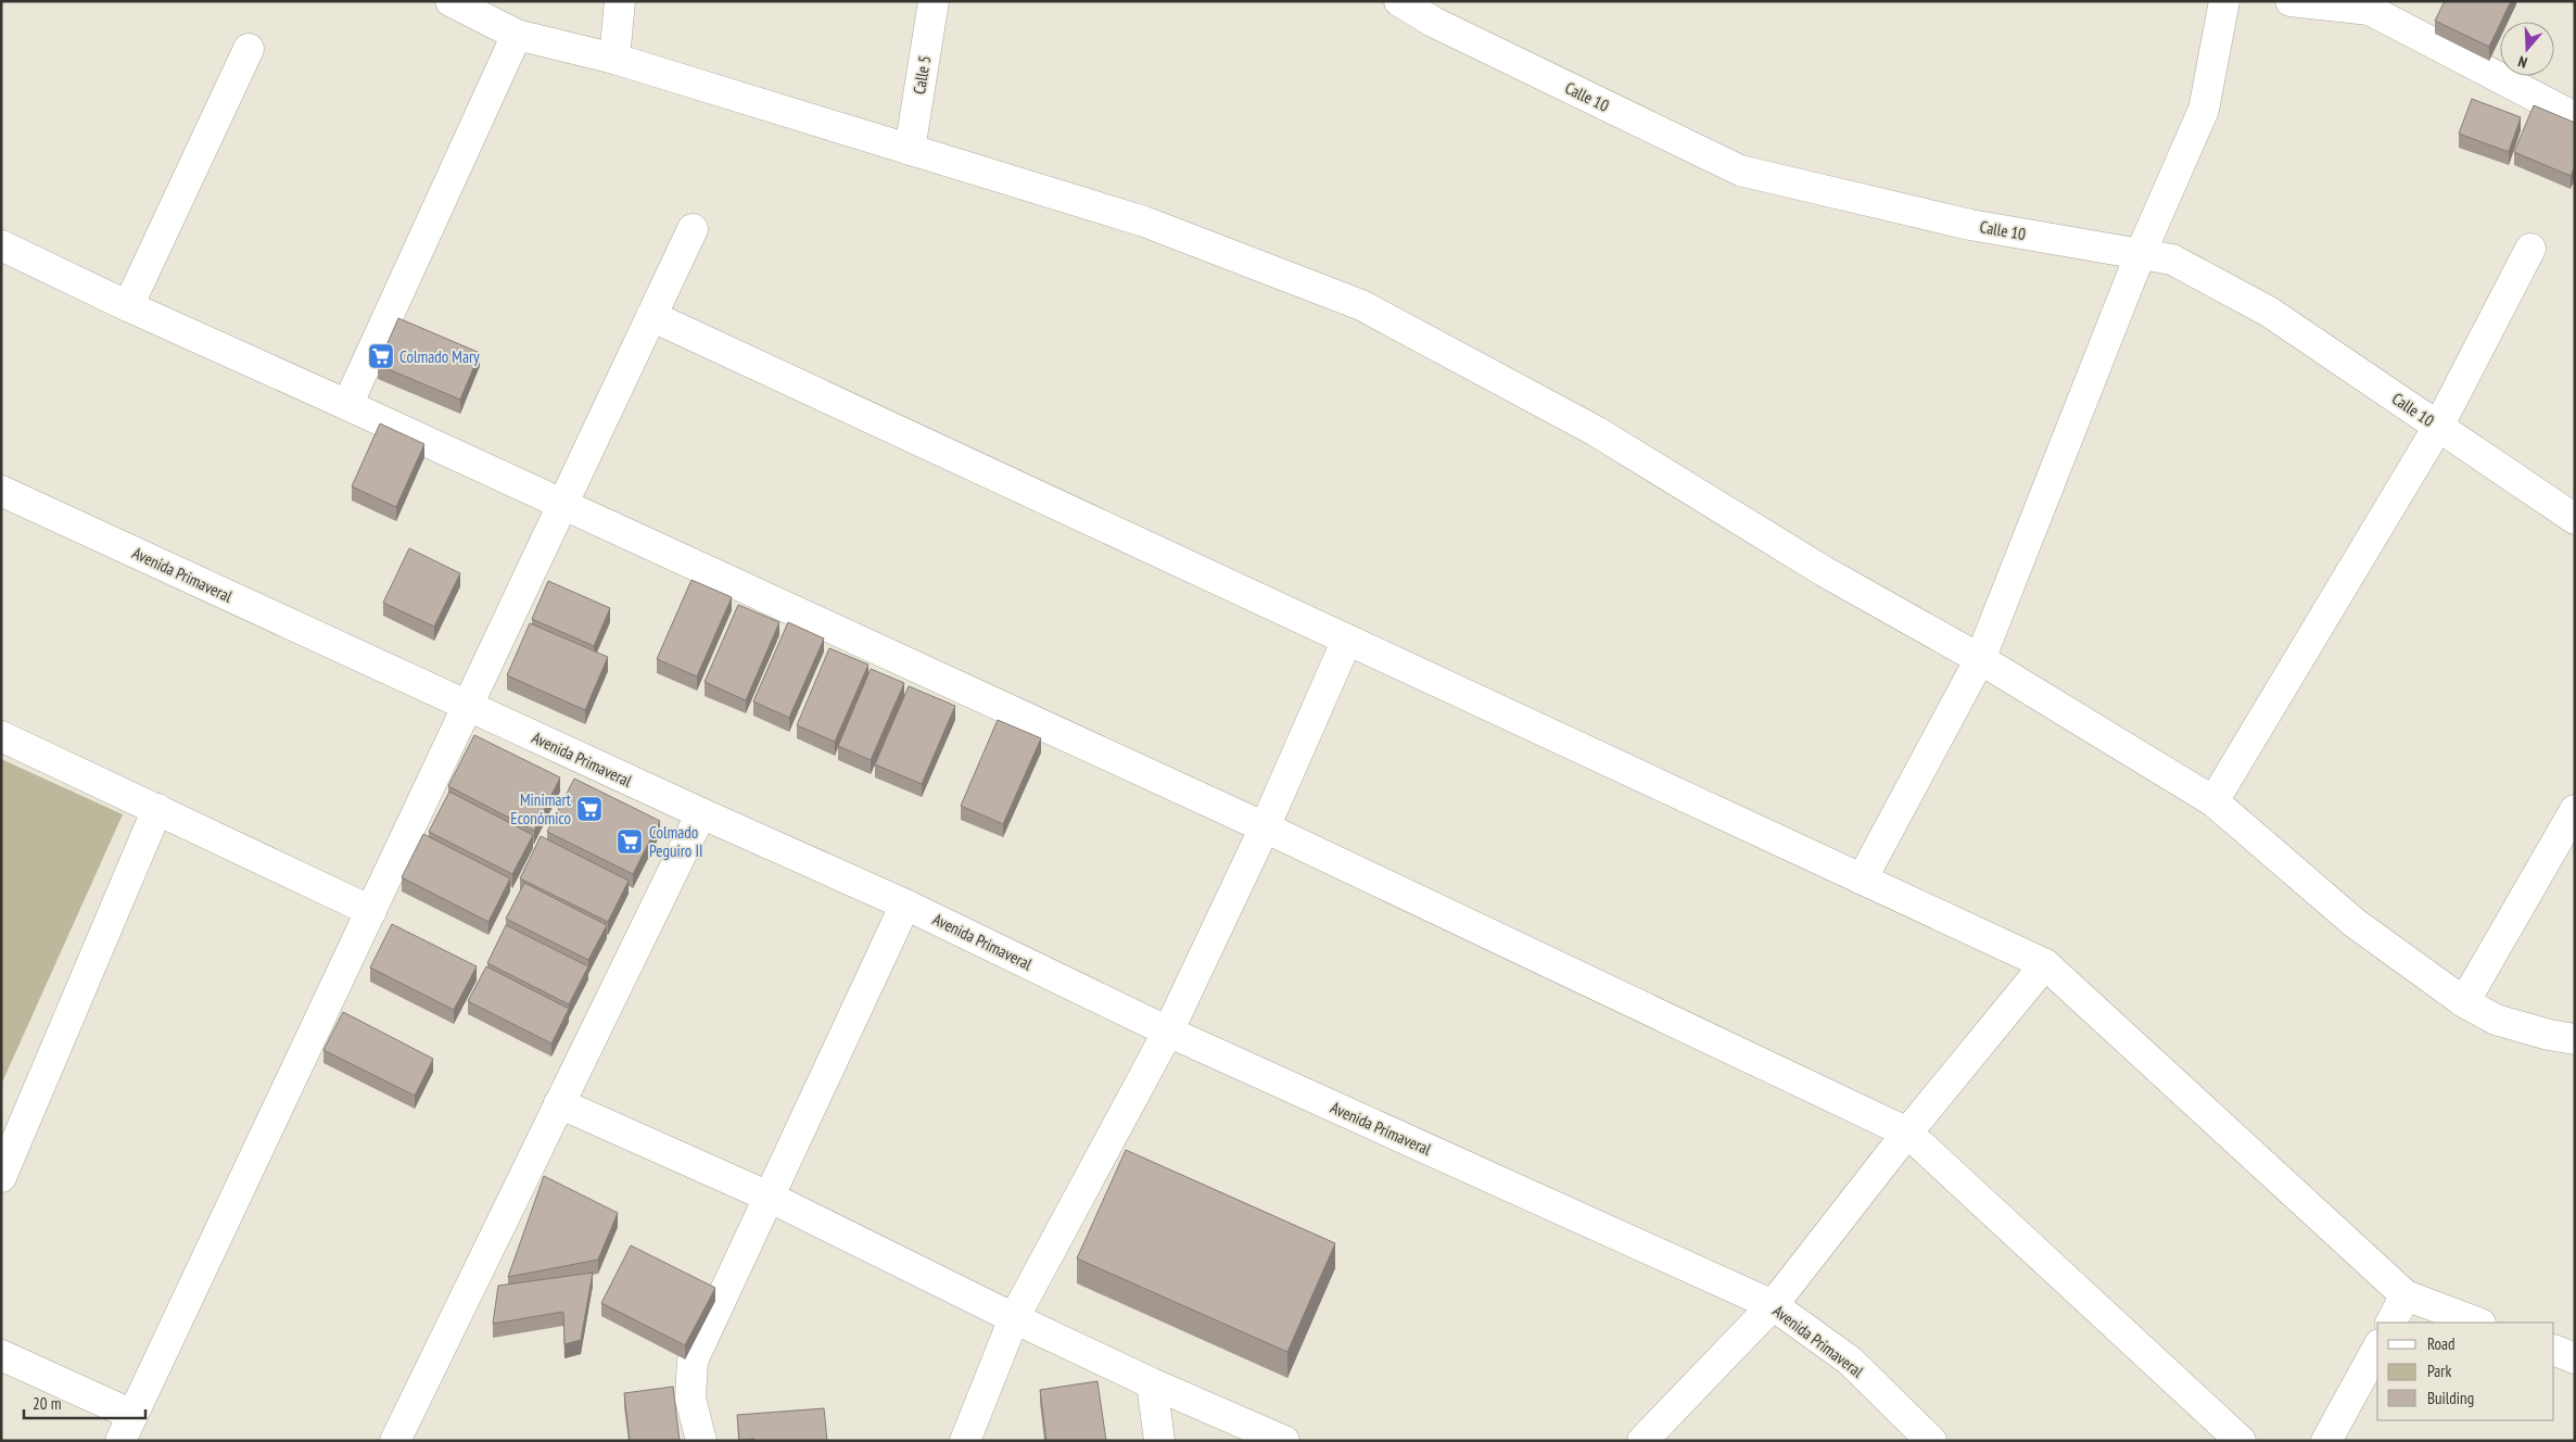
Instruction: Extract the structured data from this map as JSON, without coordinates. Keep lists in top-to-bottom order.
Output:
{
  "streets": {
    "street": ["Calle 5", "Calle 10", "Avenida Primaveral"]
  },
  "places": {
    "supermarket": ["Colmado Mary", "Minimart Económico", "Colmado Peguiro II"]
  },
  "legend": ["Road", "Park", "Building"],
  "scale_bar": "20 m",
  "north": "bottom"
}
